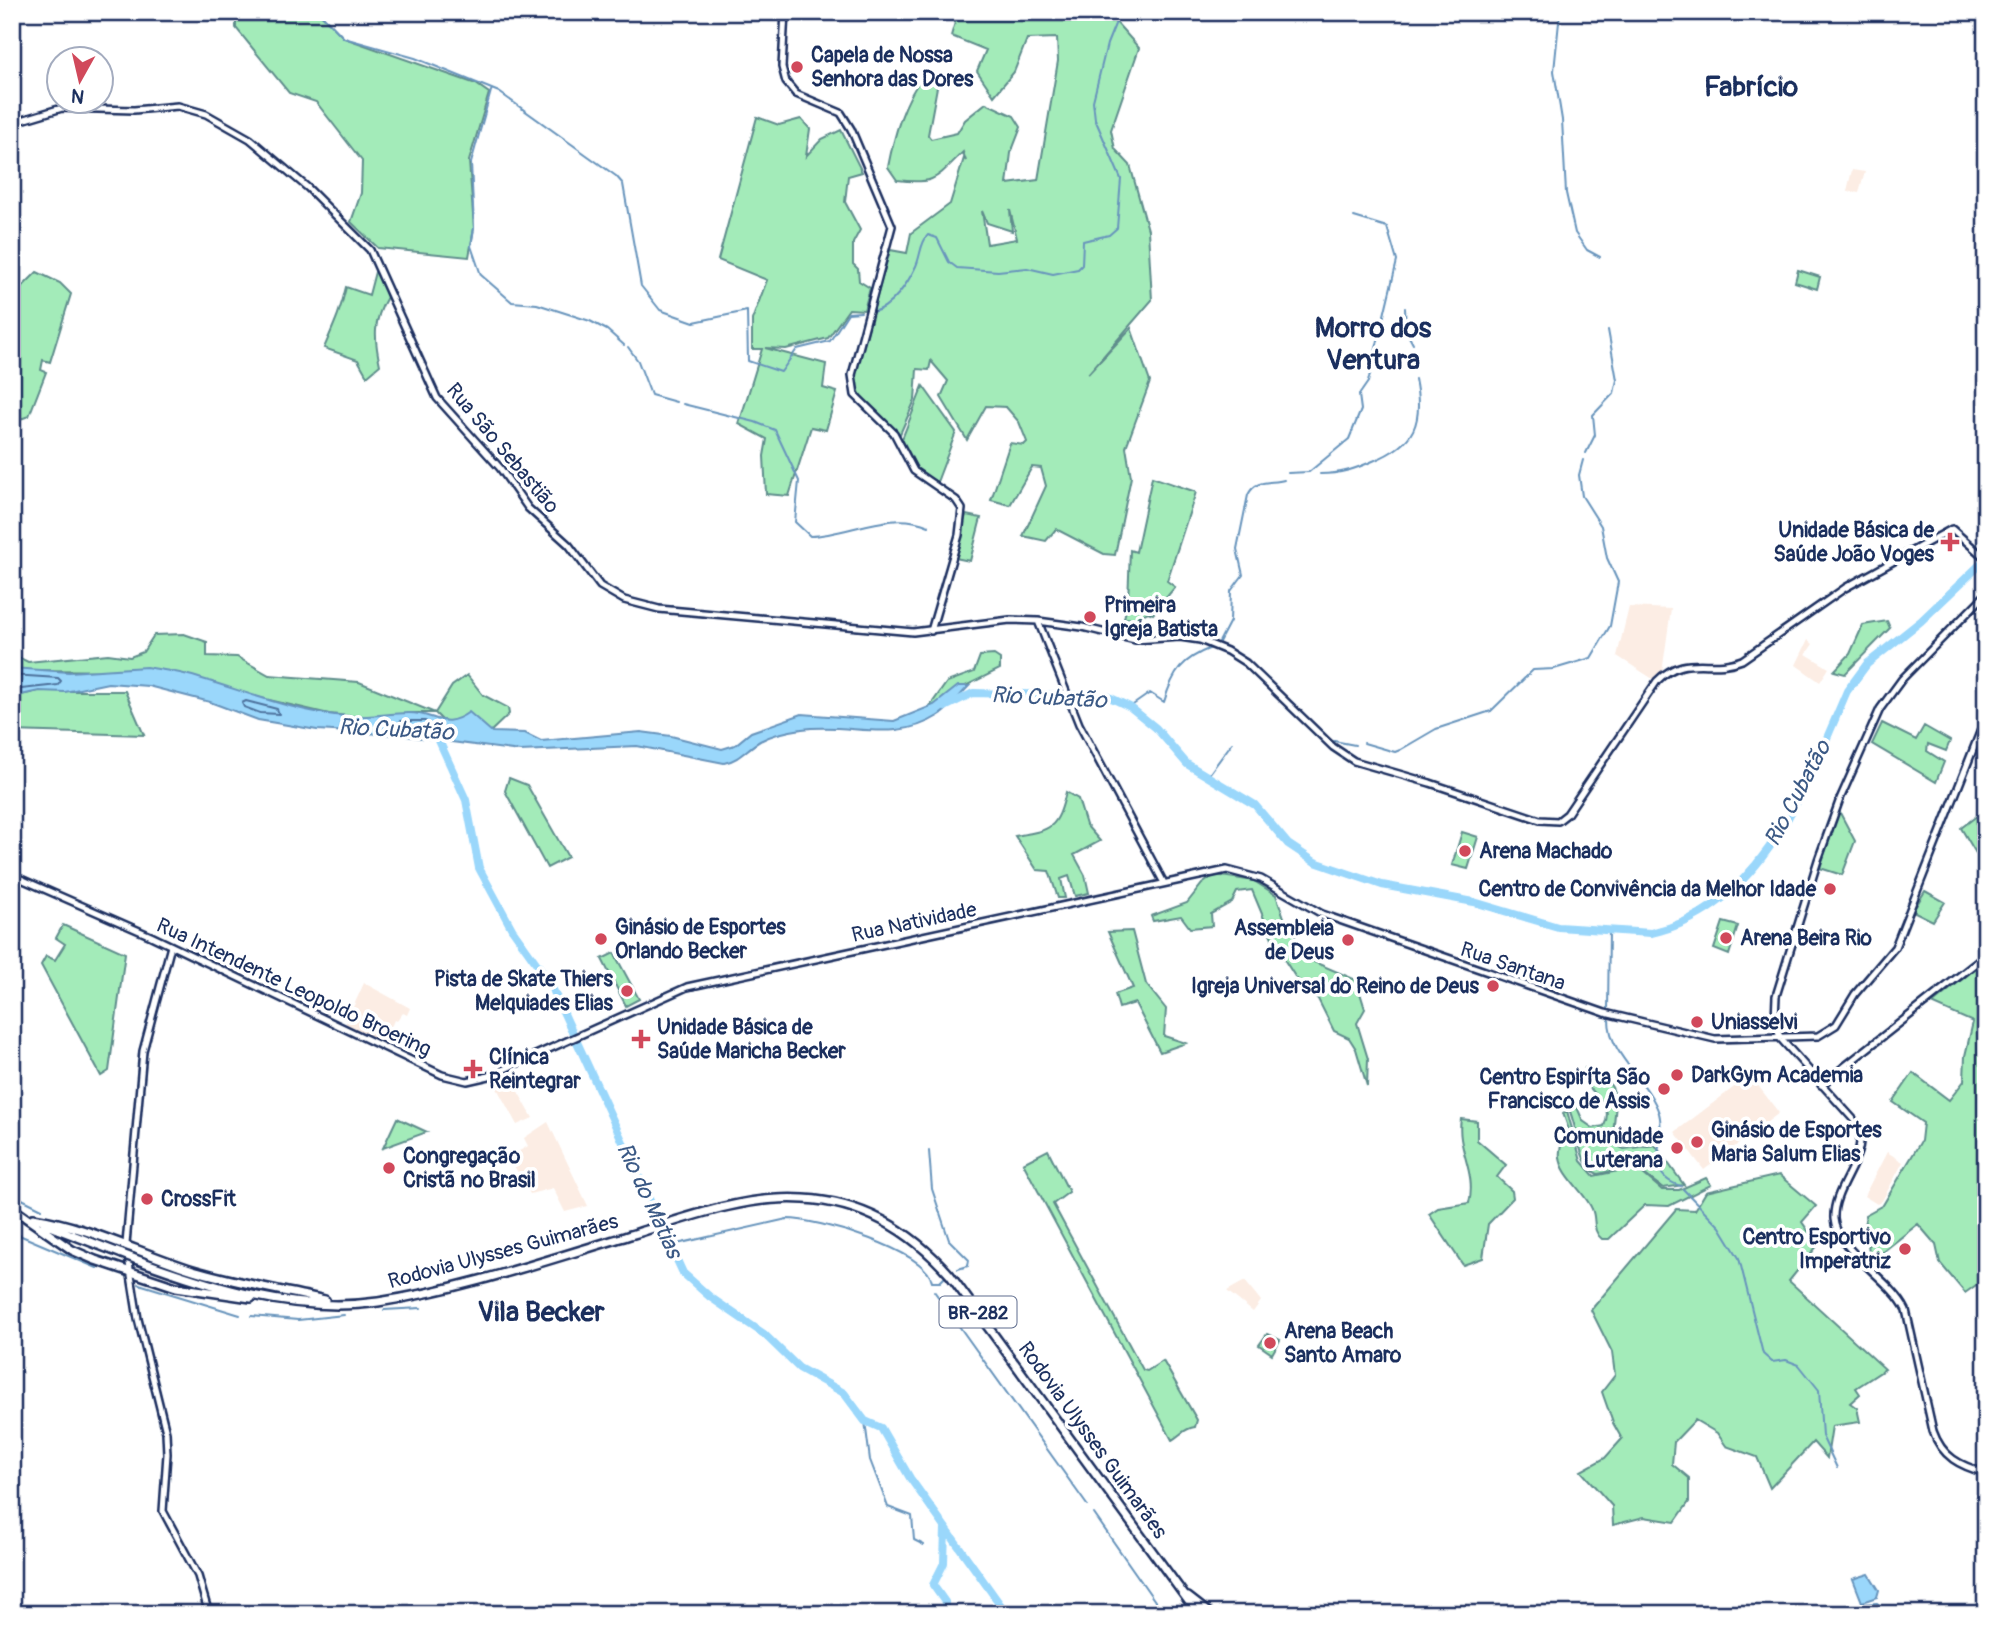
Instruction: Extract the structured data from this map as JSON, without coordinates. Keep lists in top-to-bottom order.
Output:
{
  "streets": {
    "highway": ["Rodovia Ulysses Guimarães", "BR-282"],
    "main road": [
      "Rua São Sebastião",
      "Rua Natividade",
      "Rua Santana",
      "Rua Intendente Leopoldo Broering"
    ]
  },
  "crossings": [
    ["Rua Natividade", "Rua Santana"],
    ["Rua Natividade", "Rua Intendente Leopoldo Broering"]
  ],
  "districts": ["Fabrício", "Morro dos Ventura", "Vila Becker"],
  "water": ["Rio Cubatão", "Rio do Matias"],
  "places": {
    "other": [
      "Capela de Nossa Senhora das Dores",
      "Primeira Igreja Batista",
      "Arena Machado",
      "Centro de Convivência da Melhor Idade",
      "Arena Beira Rio",
      "Ginásio de Esportes Orlando Becker",
      "Assembleia de Deus",
      "Igreja Universal do Reino de Deus",
      "Pista de Skate Thiers Melquiades Elias",
      "Uniasselvi",
      "DarkGym Academia",
      "Centro Espiríta São Francisco de Assis",
      "Ginásio de Esportes Maria Salum Elias",
      "Comunidade Luterana",
      "Congregação Cristã no Brasil",
      "CrossFit",
      "Centro Esportivo Imperatriz",
      "Arena Beach Santo Amaro"
    ],
    "health": ["Unidade Básica de Saúde João Voges", "Unidade Básica de Saúde Maricha Becker", "Clínica Reintegrar"]
  },
  "north": "bottom"
}
